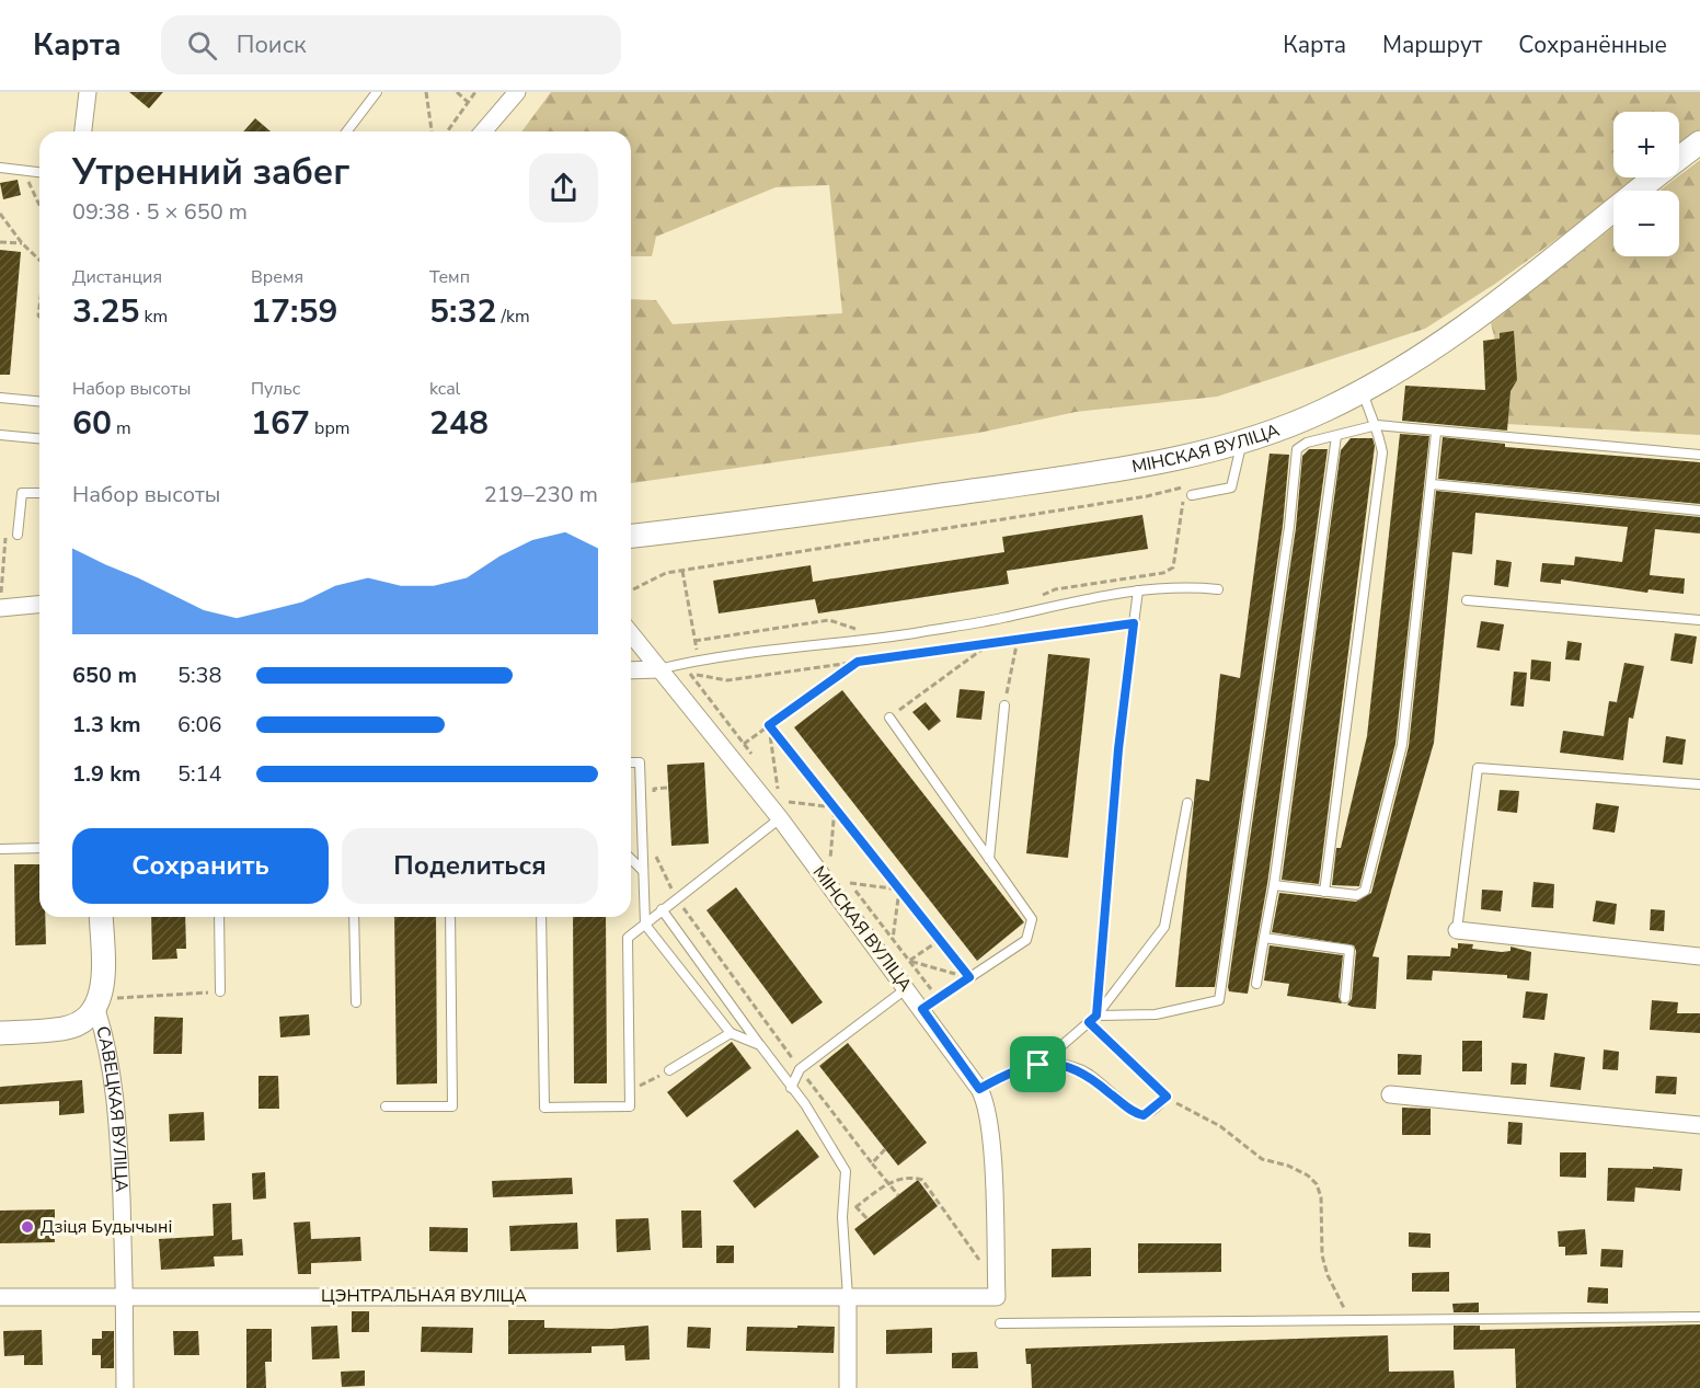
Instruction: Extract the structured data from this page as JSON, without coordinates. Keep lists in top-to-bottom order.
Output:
{
  "streets": {
    "main road": ["МІНСКАЯ ВУЛІЦА", "САВЕЦКАЯ ВУЛІЦА"],
    "street": ["ЦЭНТРАЛЬНАЯ ВУЛІЦА"]
  },
  "crossings": [
    ["МІНСКАЯ ВУЛІЦА", "ЦЭНТРАЛЬНАЯ ВУЛІЦА"],
    ["САВЕЦКАЯ ВУЛІЦА", "ЦЭНТРАЛЬНАЯ ВУЛІЦА"]
  ],
  "places": ["Дзіця Будычыні"],
  "page": {
    "header": "Карта",
    "search": "Поиск",
    "nav": ["Карта", "Маршрут", "Сохранённые"],
    "map_buttons": ["+", "−"],
    "heading": ["Утренний забег", "09:38 · 5 × 650 m"],
    "stats": [
      ["Дистанция", "3.25 km"],
      ["Время", "17:59"],
      ["Темп", "5:32 /km"],
      ["Набор высоты", "60 m"],
      ["Пульс", "167 bpm"],
      ["kcal", "248"]
    ],
    "chart": ["Набор высоты", "219–230 m"],
    "list": [
      {
        "name": "650 m",
        "note": "5:38"
      },
      {
        "name": "1.3 km",
        "note": "6:06"
      },
      {
        "name": "1.9 km",
        "note": "5:14"
      }
    ],
    "buttons": ["Сохранить", "Поделиться"]
  }
}
